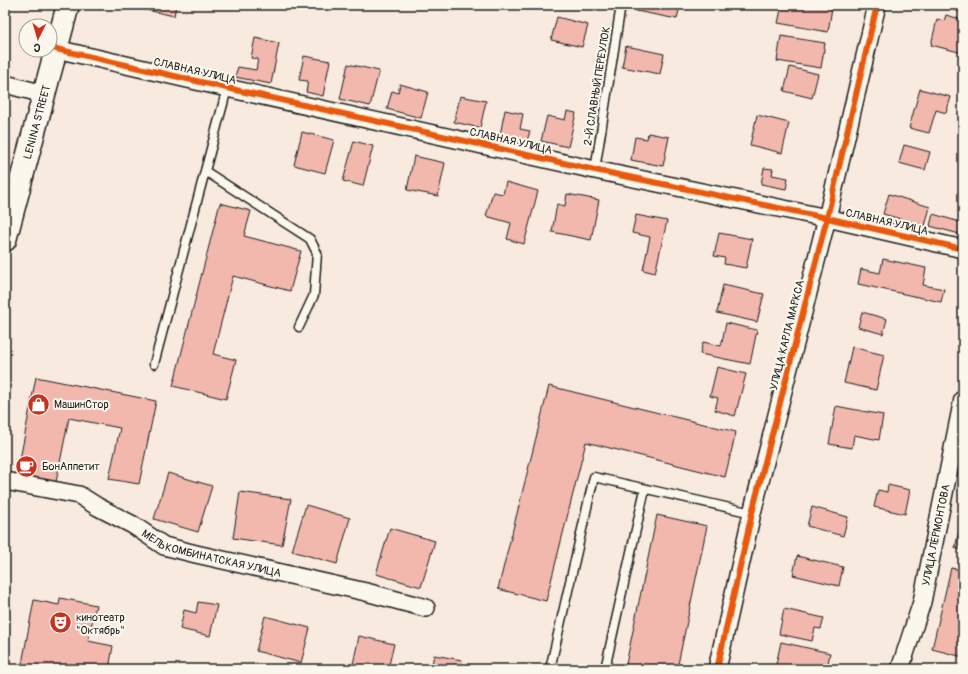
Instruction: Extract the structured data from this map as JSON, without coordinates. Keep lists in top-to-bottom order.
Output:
{
  "streets": {
    "main road": ["LENINA STREET"],
    "street": [
      "СЛАВНАЯ УЛИЦА",
      "УЛИЦА КАРЛА МАРКСА",
      "УЛИЦА ЛЕРМОНТОВА",
      "МЕЛЬКОМБИНАТСКАЯ УЛИЦА"
    ],
    "lane": ["2-Й СЛАВНЫЙ ПЕРЕУЛОК"]
  },
  "crossings": [
    ["СЛАВНАЯ УЛИЦА", "2-Й СЛАВНЫЙ ПЕРЕУЛОК"],
    ["СЛАВНАЯ УЛИЦА", "УЛИЦА КАРЛА МАРКСА"]
  ],
  "places": {
    "shop": ["МашинСтор"],
    "cafe": ["БонАппетит"],
    "theatre": ["кинотеатр \"Октябрь\""]
  },
  "north": "bottom"
}
